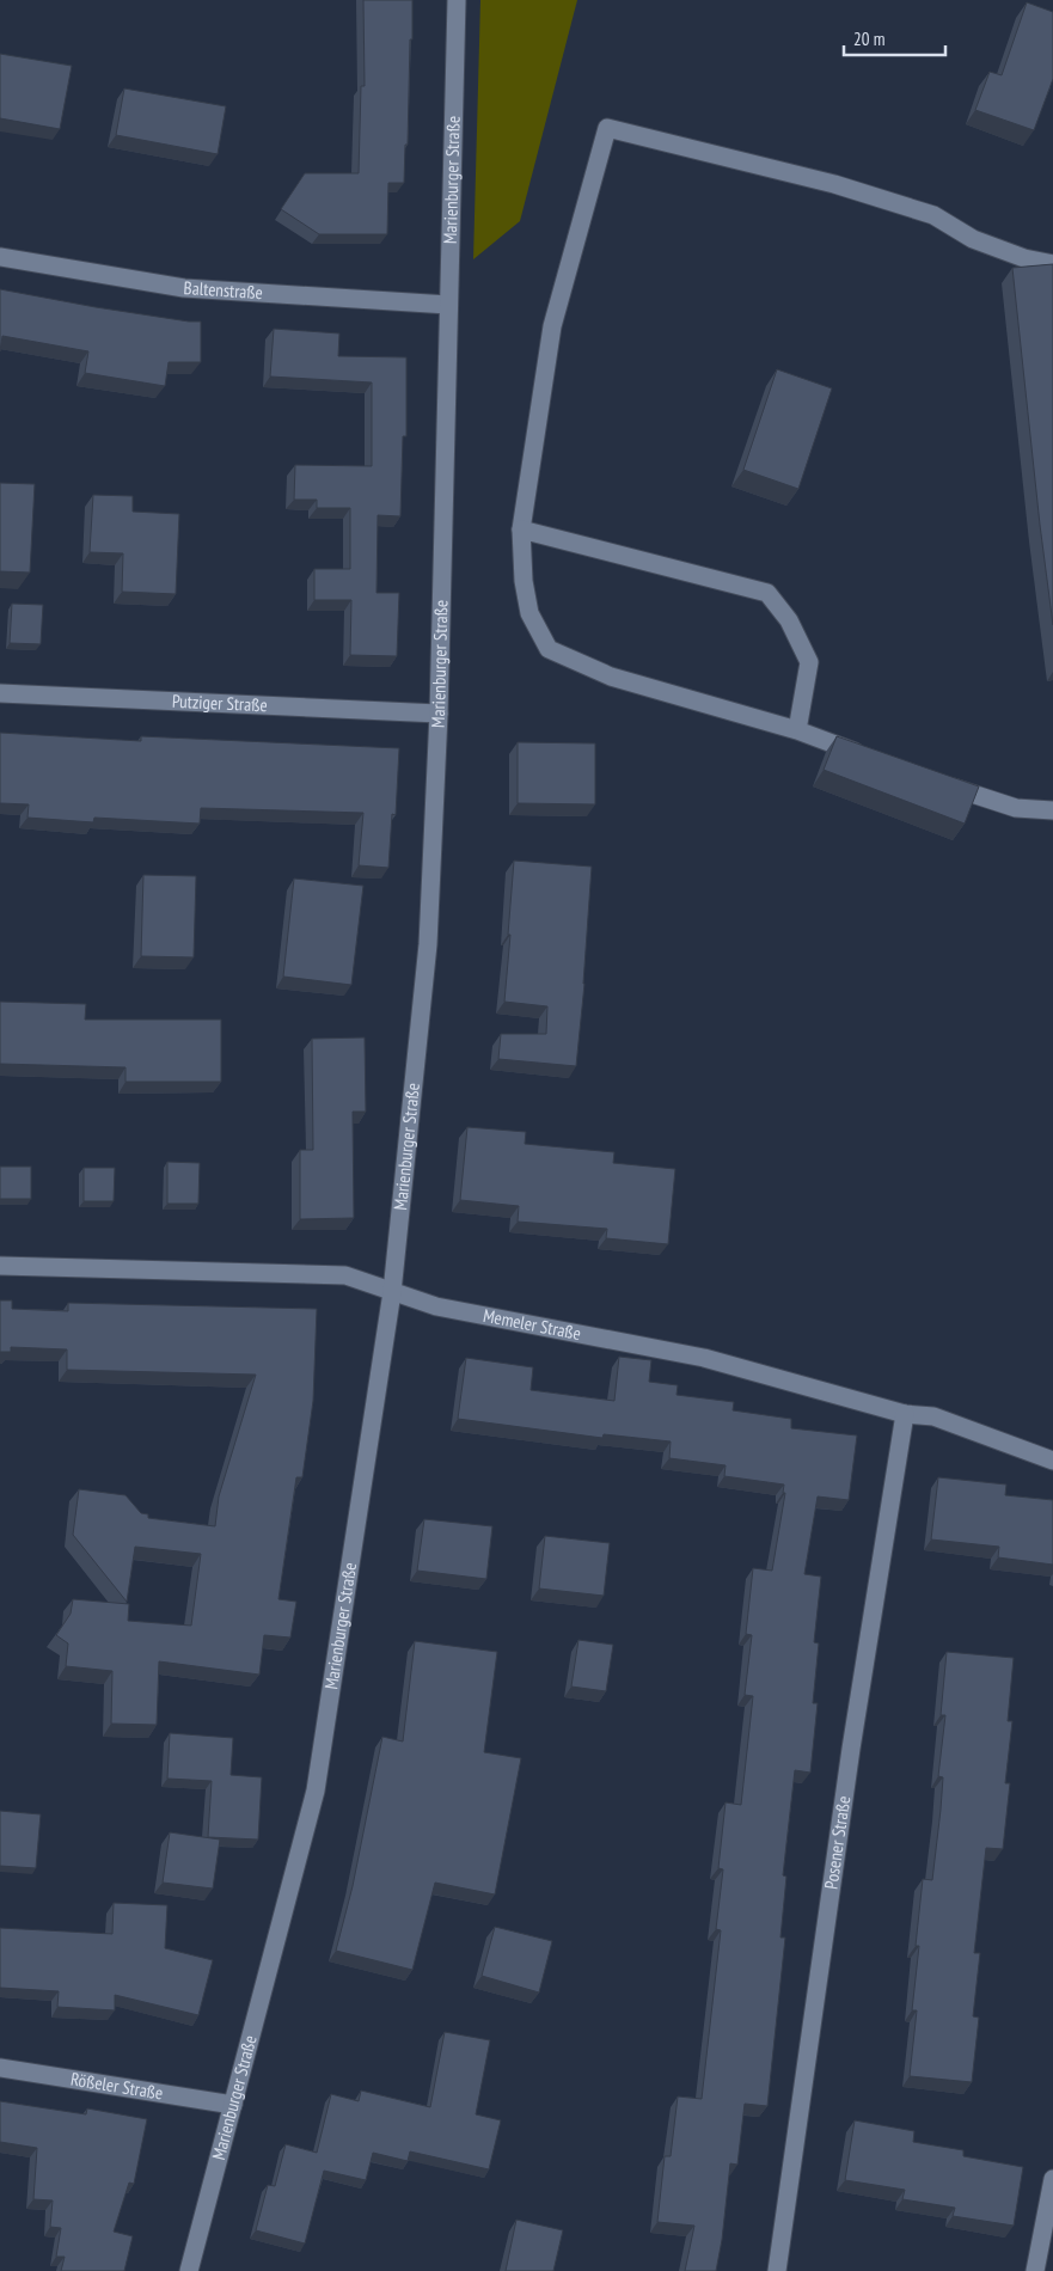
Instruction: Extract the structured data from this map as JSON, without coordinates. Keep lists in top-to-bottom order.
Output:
{
  "streets": {
    "street": [
      "Marienburger Straße",
      "Baltenstraße",
      "Putziger Straße",
      "Memeler Straße",
      "Posener Straße",
      "Rößeler Straße"
    ]
  },
  "crossings": [
    ["Marienburger Straße", "Baltenstraße"],
    ["Marienburger Straße", "Putziger Straße"],
    ["Marienburger Straße", "Memeler Straße"],
    ["Marienburger Straße", "Rößeler Straße"],
    ["Memeler Straße", "Posener Straße"]
  ],
  "scale_bar": "20 m"
}
